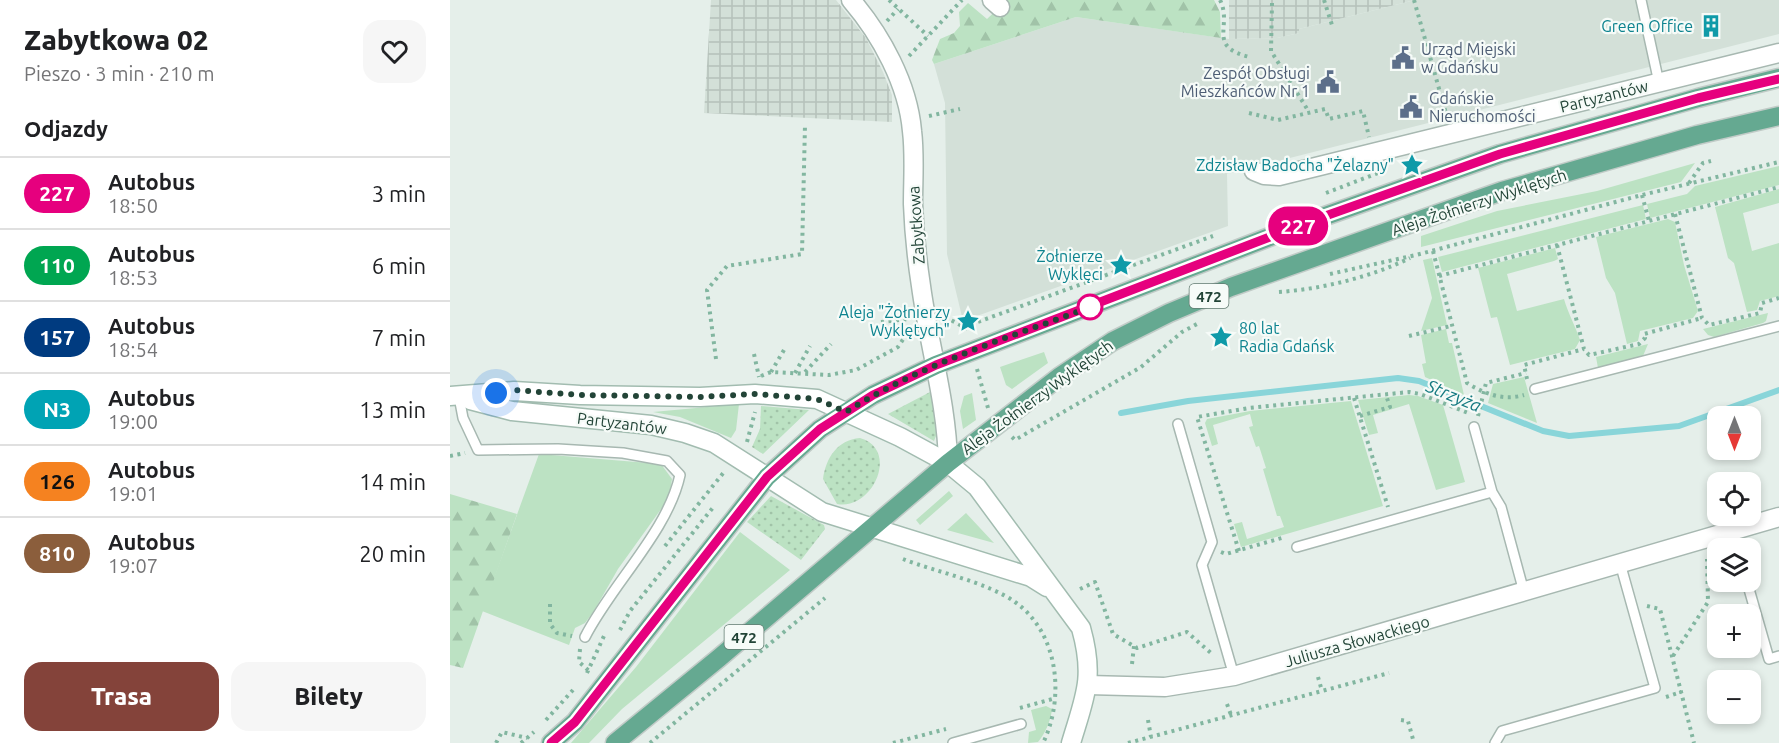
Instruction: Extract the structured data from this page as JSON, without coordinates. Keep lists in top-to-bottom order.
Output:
{
  "streets": {
    "main road": ["Aleja Żołnierzy Wyklętych", "472"],
    "street": ["Partyzantów", "Zabytkowa", "Juliusza Słowackiego"]
  },
  "crossings": [
    ["Partyzantów", "Aleja Żołnierzy Wyklętych"],
    ["Partyzantów", "Zabytkowa"],
    ["Partyzantów", "472"],
    ["Partyzantów", "Juliusza Słowackiego"],
    ["Aleja Żołnierzy Wyklętych", "Zabytkowa"],
    ["Zabytkowa", "472"]
  ],
  "water": ["Strzyża"],
  "places": {
    "building": ["Green Office"],
    "public building": ["Urząd Miejski w Gdańsku", "Zespół Obsługi Mieszkańców Nr 1", "Gdańskie Nieruchomości"],
    "place": [
      "Zdzisław Badocha \"Żelazny\"",
      "Żołnierze Wyklęci",
      "Aleja \"Żołnierzy Wyklętych\"",
      "80 lat Radia Gdańsk"
    ]
  },
  "lines": ["bus line 227"],
  "north": "bottom",
  "page": {
    "heading": [
      ["Zabytkowa 02", "Pieszo · 3 min · 210 m"],
      "Odjazdy"
    ],
    "on_map": "227",
    "list": [
      {
        "mark": "227",
        "name": "Autobus",
        "note": "18:50",
        "value": "3 min"
      },
      {
        "mark": "110",
        "name": "Autobus",
        "note": "18:53",
        "value": "6 min"
      },
      {
        "mark": "157",
        "name": "Autobus",
        "note": "18:54",
        "value": "7 min"
      },
      {
        "mark": "N3",
        "name": "Autobus",
        "note": "19:00",
        "value": "13 min"
      },
      {
        "mark": "126",
        "name": "Autobus",
        "note": "19:01",
        "value": "14 min"
      },
      {
        "mark": "810",
        "name": "Autobus",
        "note": "19:07",
        "value": "20 min"
      }
    ],
    "map_buttons": ["+", "−"],
    "buttons": ["Trasa", "Bilety"]
  }
}
